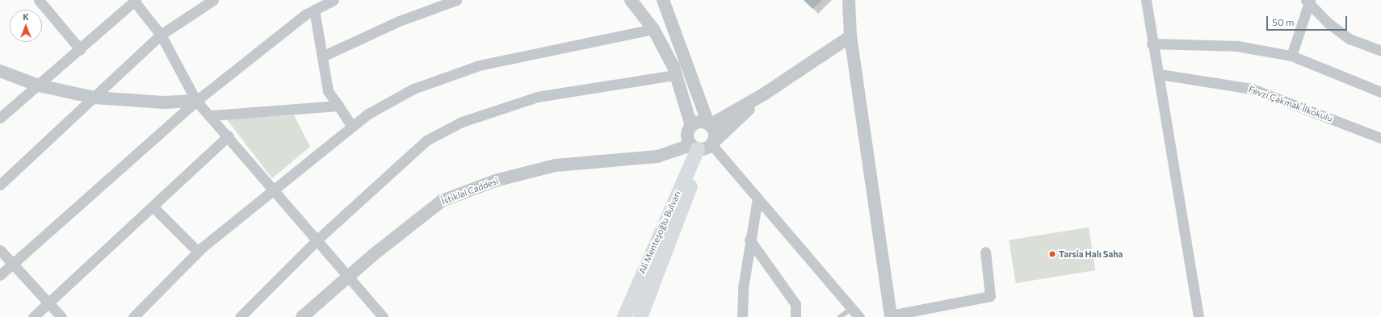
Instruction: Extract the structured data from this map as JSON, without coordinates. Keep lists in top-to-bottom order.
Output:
{
  "streets": {
    "main road": ["Ali Menteşoğlu Bulvarı"],
    "street": ["Fevzi Çakmak İlkokulu", "İstiklal Caddesi"]
  },
  "crossings": [
    ["İstiklal Caddesi", "Ali Menteşoğlu Bulvarı"]
  ],
  "places": ["Tarsia Halı Saha"],
  "scale_bar": "50 m",
  "north": "top"
}
